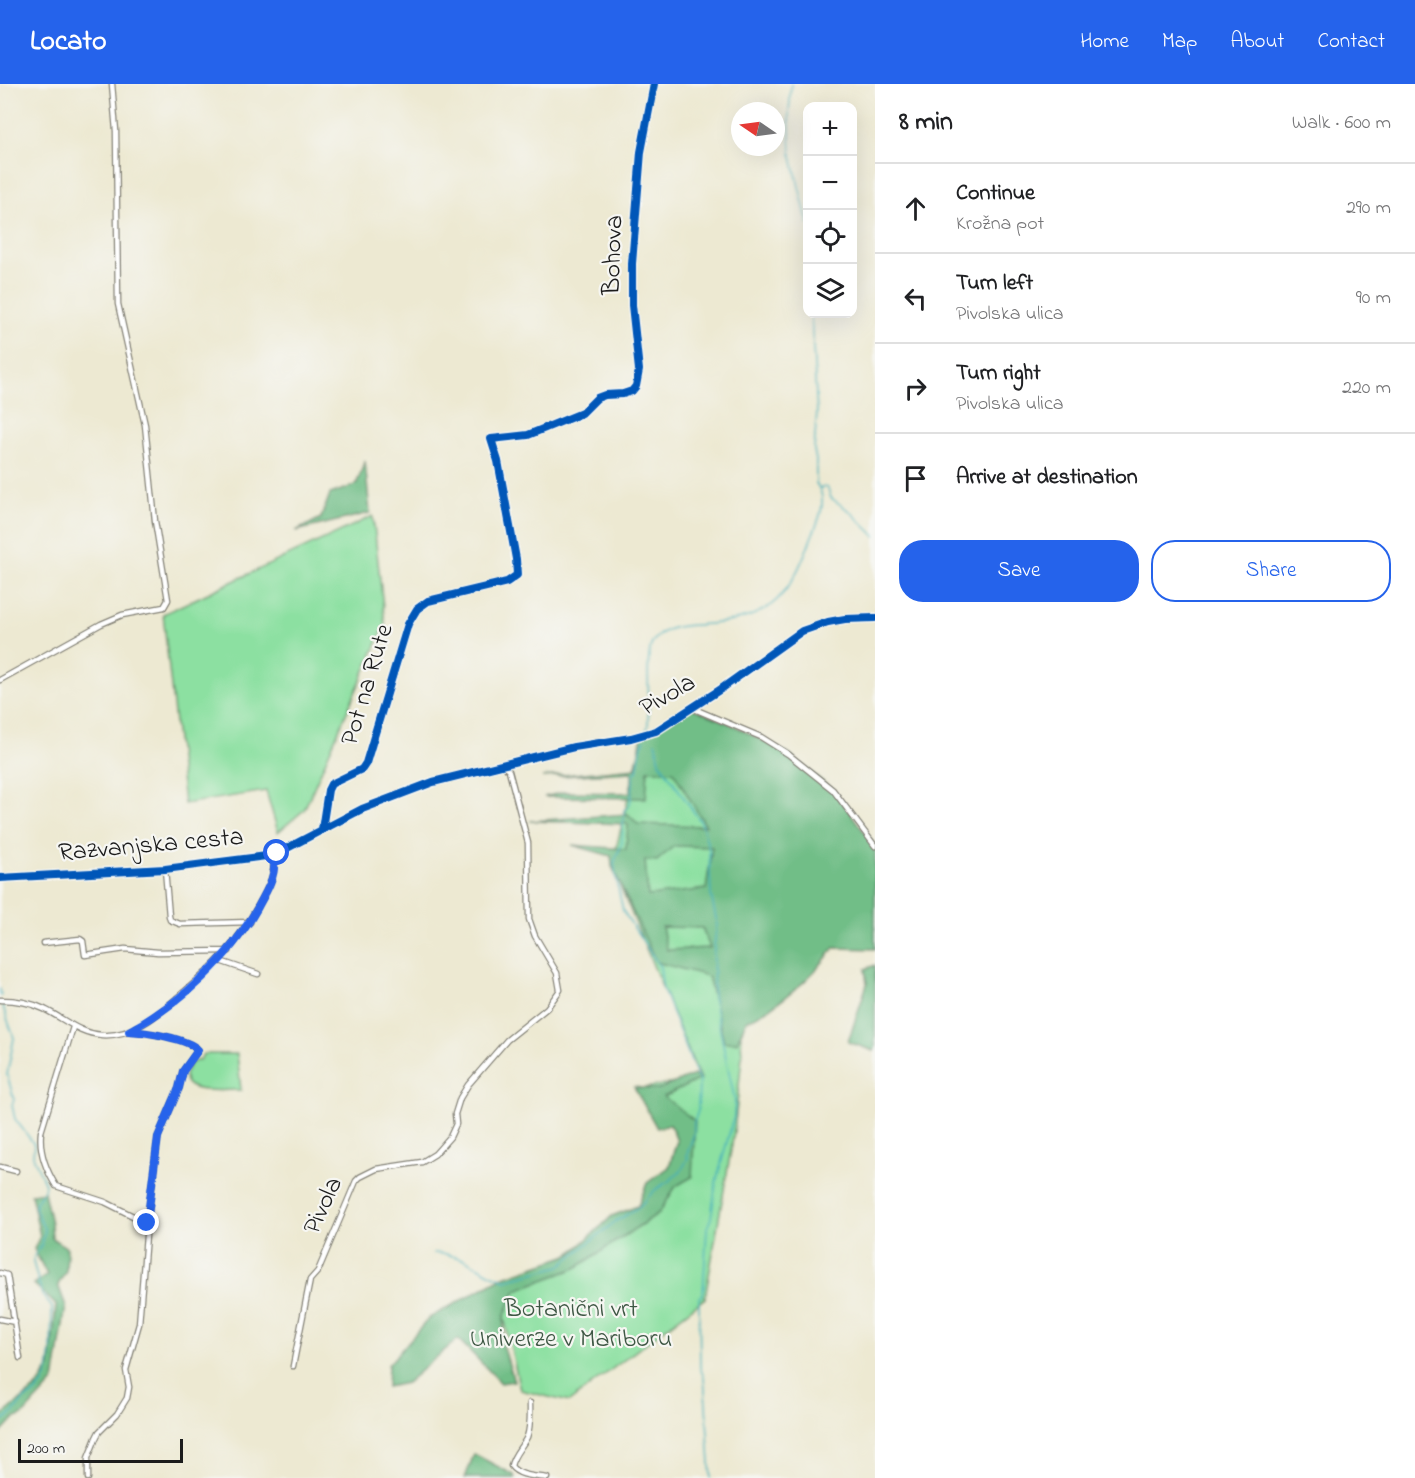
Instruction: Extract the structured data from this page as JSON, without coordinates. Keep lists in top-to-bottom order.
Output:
{
  "streets": {
    "street": [
      "Bohova",
      "Pot na Rute",
      "Pivola",
      "Razvanjska cesta"
    ]
  },
  "crossings": [
    ["Bohova", "Pot na Rute"],
    ["Pot na Rute", "Razvanjska cesta"],
    ["Pivola", "Razvanjska cesta"]
  ],
  "parks": ["Botanični vrt Univerze v Mariboru"],
  "scale_bar": "200 m",
  "north": "left",
  "page": {
    "header": "Locato",
    "nav": [
      "Home",
      "Map",
      "About",
      "Contact"
    ],
    "heading": ["8 min", "Walk · 600 m"],
    "map_buttons": ["+", "−"],
    "list": [
      ["Continue", "Krožna pot", "290 m"],
      ["Turn left", "Pivolska ulica", "90 m"],
      ["Turn right", "Pivolska ulica", "220 m"],
      "Arrive at destination"
    ],
    "buttons": ["Save", "Share"],
    "scale": "200 m"
  }
}
